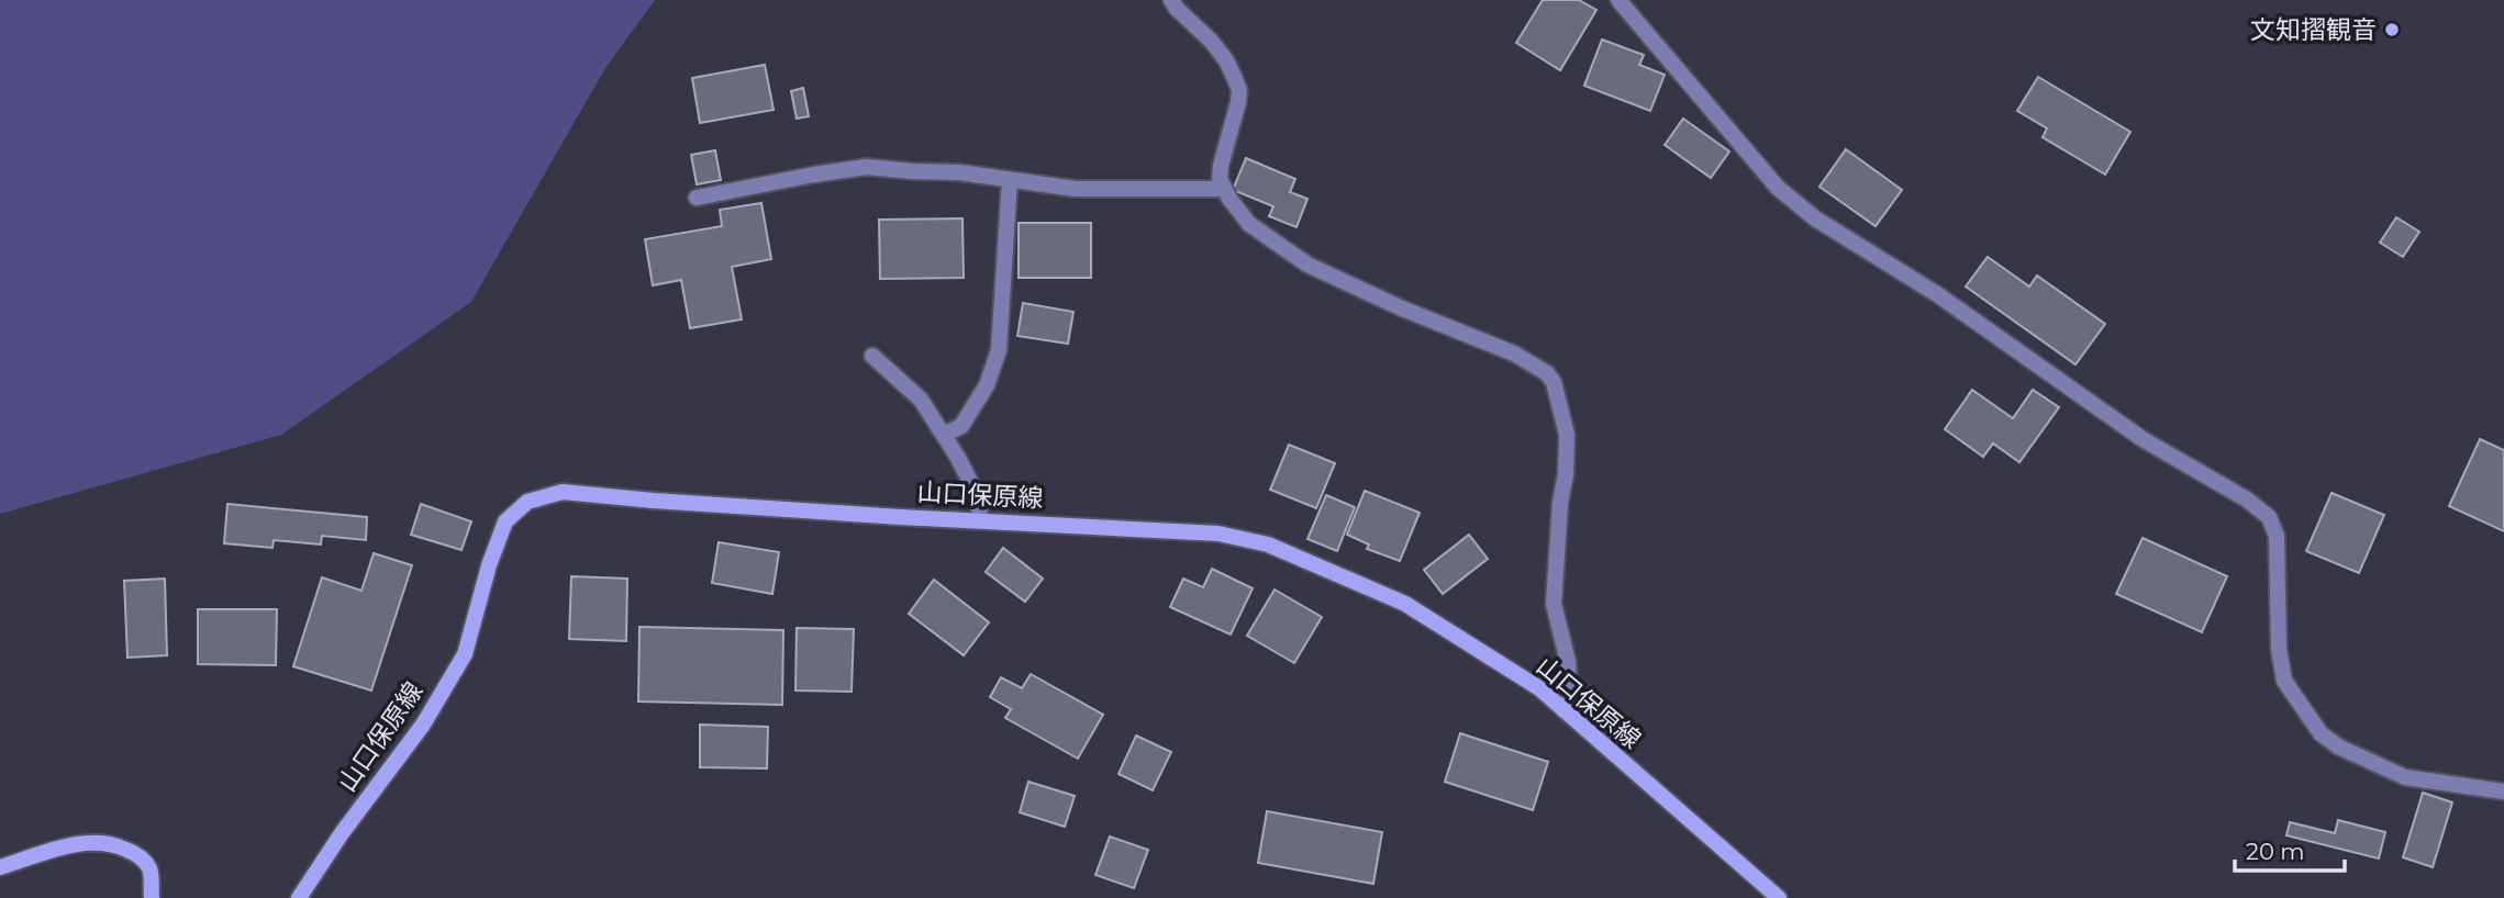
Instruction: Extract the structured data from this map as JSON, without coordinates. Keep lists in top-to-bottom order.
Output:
{
  "streets": {
    "main road": ["山口保原線"]
  },
  "places": ["文知摺観音"],
  "scale_bar": "20 m"
}
